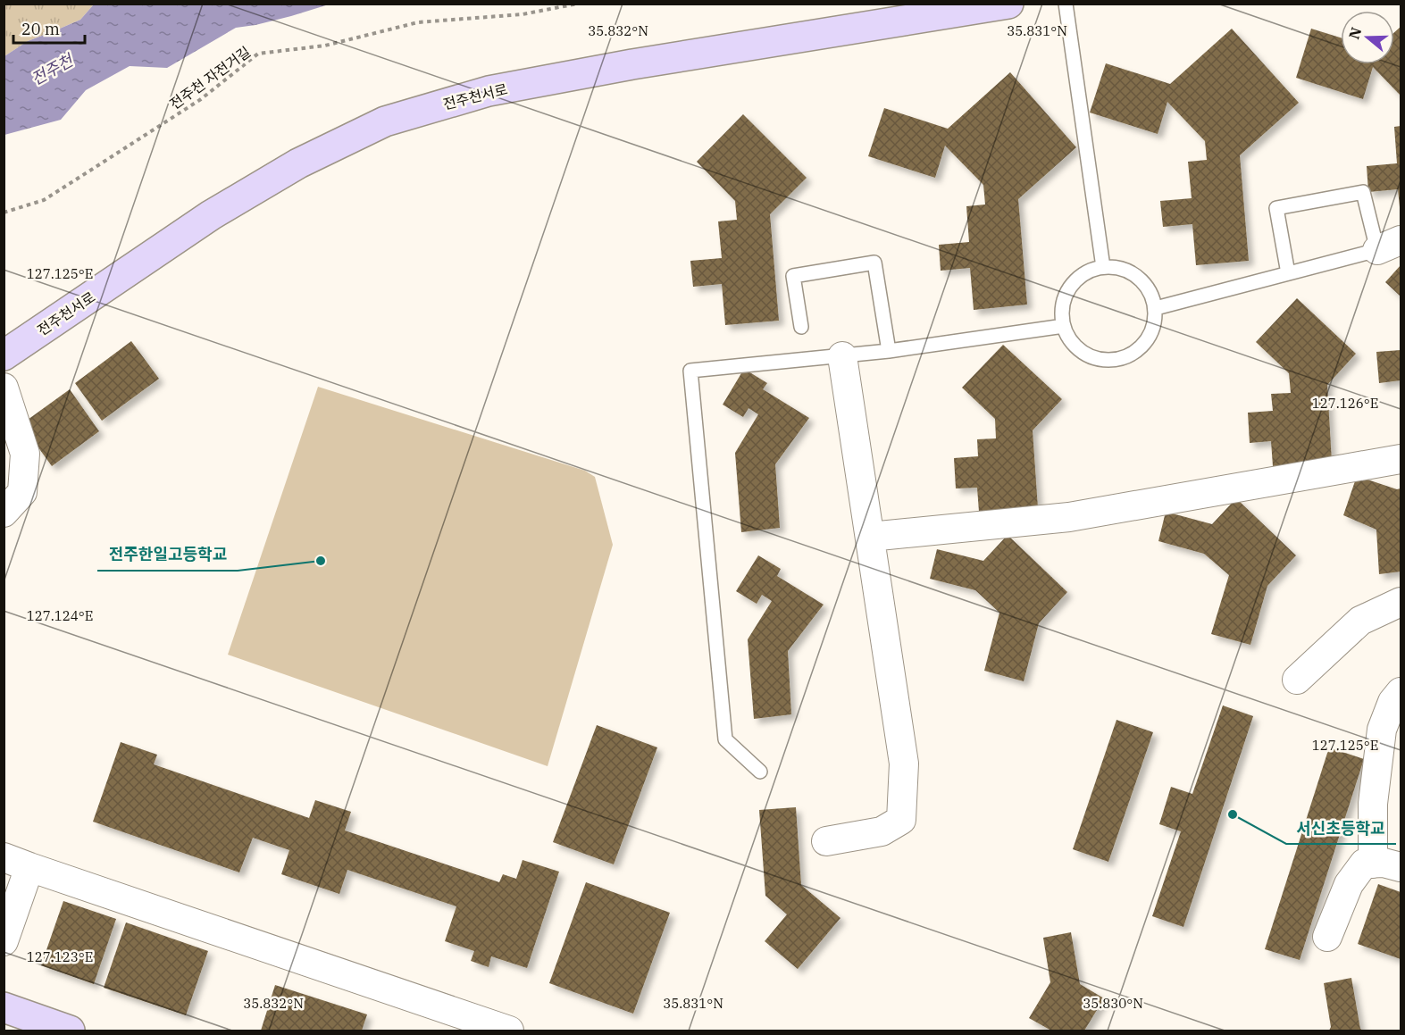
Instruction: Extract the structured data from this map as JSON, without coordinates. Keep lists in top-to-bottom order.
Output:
{
  "streets": {
    "street": ["전주천서로"],
    "path": ["전주천 자전거길"]
  },
  "water": ["전주천"],
  "places": ["전주한일고등학교", "서신초등학교"],
  "scale_bar": "20 m",
  "north": "left",
  "coordinates": [
    "35.832°N",
    "35.831°N",
    "127.125°E",
    "127.126°E",
    "127.124°E",
    "127.123°E",
    "35.830°N"
  ]
}
